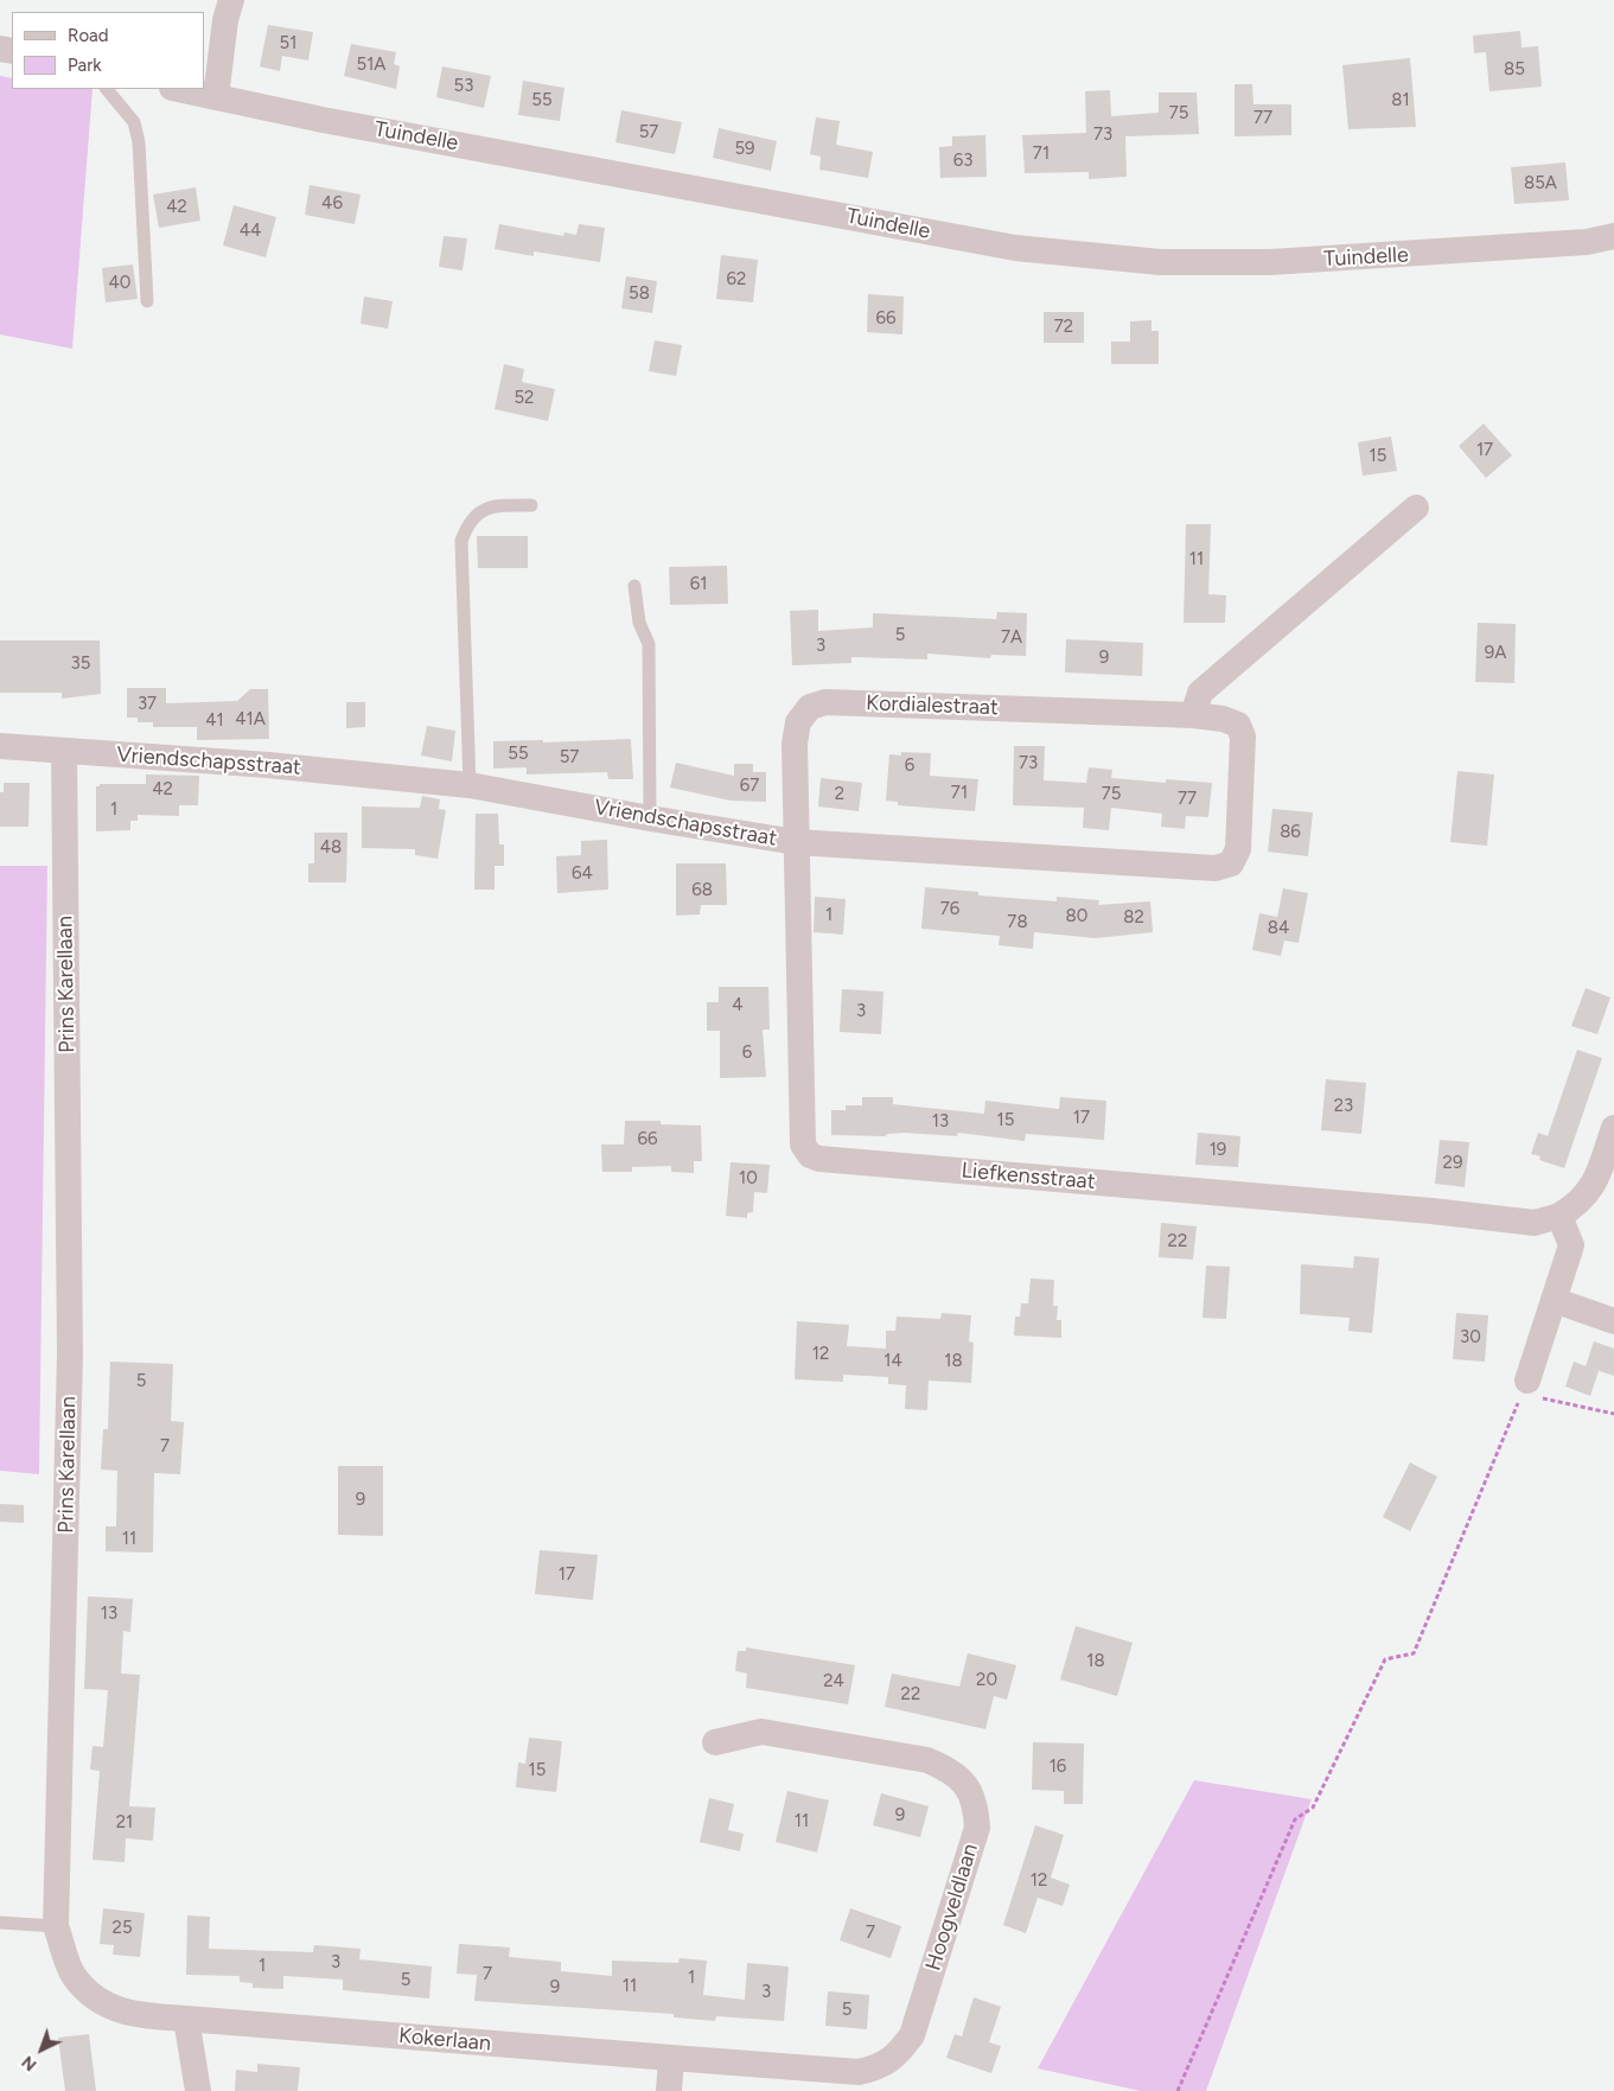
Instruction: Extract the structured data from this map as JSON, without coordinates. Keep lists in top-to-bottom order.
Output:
{
  "streets": {
    "street": [
      "Tuindelle",
      "Kordialestraat",
      "Vriendschapsstraat",
      "Prins Karellaan",
      "Liefkensstraat",
      "Hoogveldlaan",
      "Kokerlaan"
    ]
  },
  "crossings": [
    ["Kordialestraat", "Vriendschapsstraat"],
    ["Kordialestraat", "Liefkensstraat"],
    ["Vriendschapsstraat", "Prins Karellaan"],
    ["Vriendschapsstraat", "Liefkensstraat"],
    ["Prins Karellaan", "Kokerlaan"],
    ["Hoogveldlaan", "Kokerlaan"]
  ],
  "house_numbers": [
    "51",
    "51A",
    "85",
    "53",
    "55",
    "81",
    "75",
    "77",
    "57",
    "73",
    "59",
    "71",
    "63",
    "85A",
    "46",
    "42",
    "44",
    "62",
    "40",
    "58",
    "66",
    "72",
    "52",
    "17",
    "15",
    "11",
    "61",
    "5",
    "7A",
    "3",
    "9A",
    "9",
    "35",
    "37",
    "41A",
    "41",
    "55",
    "57",
    "73",
    "6",
    "67",
    "42",
    "71",
    "2",
    "75",
    "77",
    "1",
    "86",
    "48",
    "64",
    "68",
    "76",
    "1",
    "80",
    "82",
    "78",
    "84",
    "4",
    "3",
    "6",
    "23",
    "17",
    "15",
    "13",
    "66",
    "19",
    "29",
    "10",
    "22",
    "30",
    "12",
    "14",
    "18",
    "5",
    "7",
    "9",
    "11",
    "17",
    "13",
    "18",
    "20",
    "24",
    "22",
    "16",
    "15",
    "9",
    "11",
    "21",
    "12",
    "25",
    "7",
    "3",
    "1",
    "7",
    "1",
    "5",
    "11",
    "9",
    "3",
    "5"
  ],
  "legend": ["Road", "Park"],
  "north": "bottom left"
}
